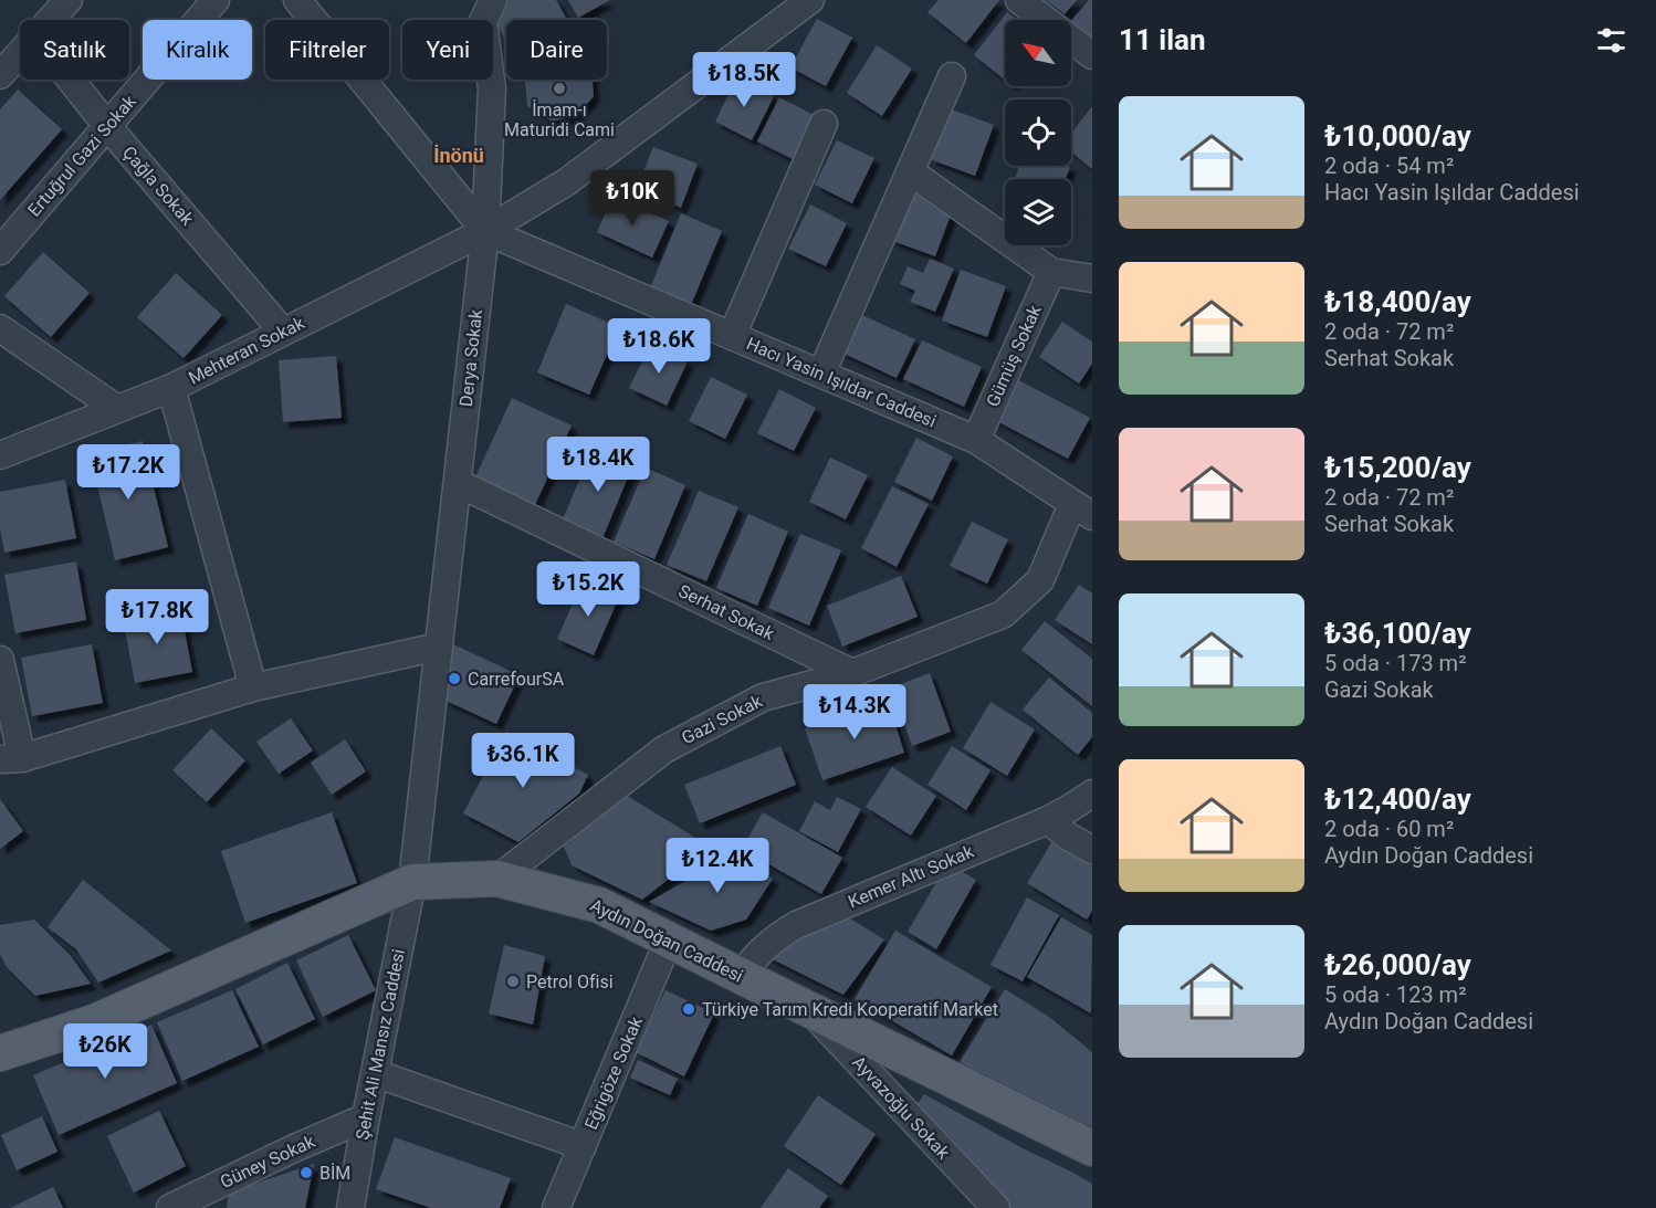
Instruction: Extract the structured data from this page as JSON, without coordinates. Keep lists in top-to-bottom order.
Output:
{
  "streets": {
    "main road": ["Aydın Doğan Caddesi"],
    "street": [
      "Ertuğrul Gazi Sokak",
      "Çağla Sokak",
      "Mehteran Sokak",
      "Gümüş Sokak",
      "Derya Sokak",
      "Hacı Yasin Işıldar Caddesi",
      "Serhat Sokak",
      "Gazi Sokak",
      "Kemer Altı Sokak",
      "Şehit Ali Mansız Caddesi",
      "Eğrigöze Sokak",
      "Ayvazoğlu Sokak",
      "Güney Sokak"
    ]
  },
  "crossings": [
    ["Ertuğrul Gazi Sokak", "Çağla Sokak"],
    ["Çağla Sokak", "Mehteran Sokak"],
    ["Mehteran Sokak", "Derya Sokak"],
    ["Mehteran Sokak", "Hacı Yasin Işıldar Caddesi"],
    ["Gümüş Sokak", "Hacı Yasin Işıldar Caddesi"],
    ["Derya Sokak", "Hacı Yasin Işıldar Caddesi"],
    ["Derya Sokak", "Serhat Sokak"],
    ["Derya Sokak", "Aydın Doğan Caddesi"],
    ["Derya Sokak", "Şehit Ali Mansız Caddesi"],
    ["Hacı Yasin Işıldar Caddesi", "Gazi Sokak"],
    ["Serhat Sokak", "Gazi Sokak"],
    ["Gazi Sokak", "Aydın Doğan Caddesi"],
    ["Kemer Altı Sokak", "Aydın Doğan Caddesi"],
    ["Aydın Doğan Caddesi", "Şehit Ali Mansız Caddesi"],
    ["Aydın Doğan Caddesi", "Eğrigöze Sokak"],
    ["Aydın Doğan Caddesi", "Ayvazoğlu Sokak"],
    ["Şehit Ali Mansız Caddesi", "Güney Sokak"]
  ],
  "districts": ["İnönü"],
  "places": [
    "İmam-ı Maturidi Cami",
    "CarrefourSA",
    "Petrol Ofisi",
    "Türkiye Tarım Kredi Kooperatif Market",
    "BİM"
  ],
  "north": "top left",
  "page": {
    "heading": "11 ilan",
    "chip": [
      "Satılık",
      "Kiralık",
      "Filtreler",
      "Yeni",
      "Daire"
    ],
    "price": [
      "₺18.5K",
      "₺10K",
      "₺18.6K",
      "₺18.4K",
      "₺17.2K",
      "₺15.2K",
      "₺17.8K",
      "₺14.3K",
      "₺36.1K",
      "₺12.4K",
      "₺26K"
    ],
    "list": [
      {
        "name": "₺10,000/ay",
        "note": "2 oda · 54 m² · Hacı Yasin Işıldar Caddesi"
      },
      {
        "name": "₺18,400/ay",
        "note": "2 oda · 72 m² · Serhat Sokak"
      },
      {
        "name": "₺15,200/ay",
        "note": "2 oda · 72 m² · Serhat Sokak"
      },
      {
        "name": "₺36,100/ay",
        "note": "5 oda · 173 m² · Gazi Sokak"
      },
      {
        "name": "₺12,400/ay",
        "note": "2 oda · 60 m² · Aydın Doğan Caddesi"
      },
      {
        "name": "₺26,000/ay",
        "note": "5 oda · 123 m² · Aydın Doğan Caddesi"
      }
    ]
  }
}
